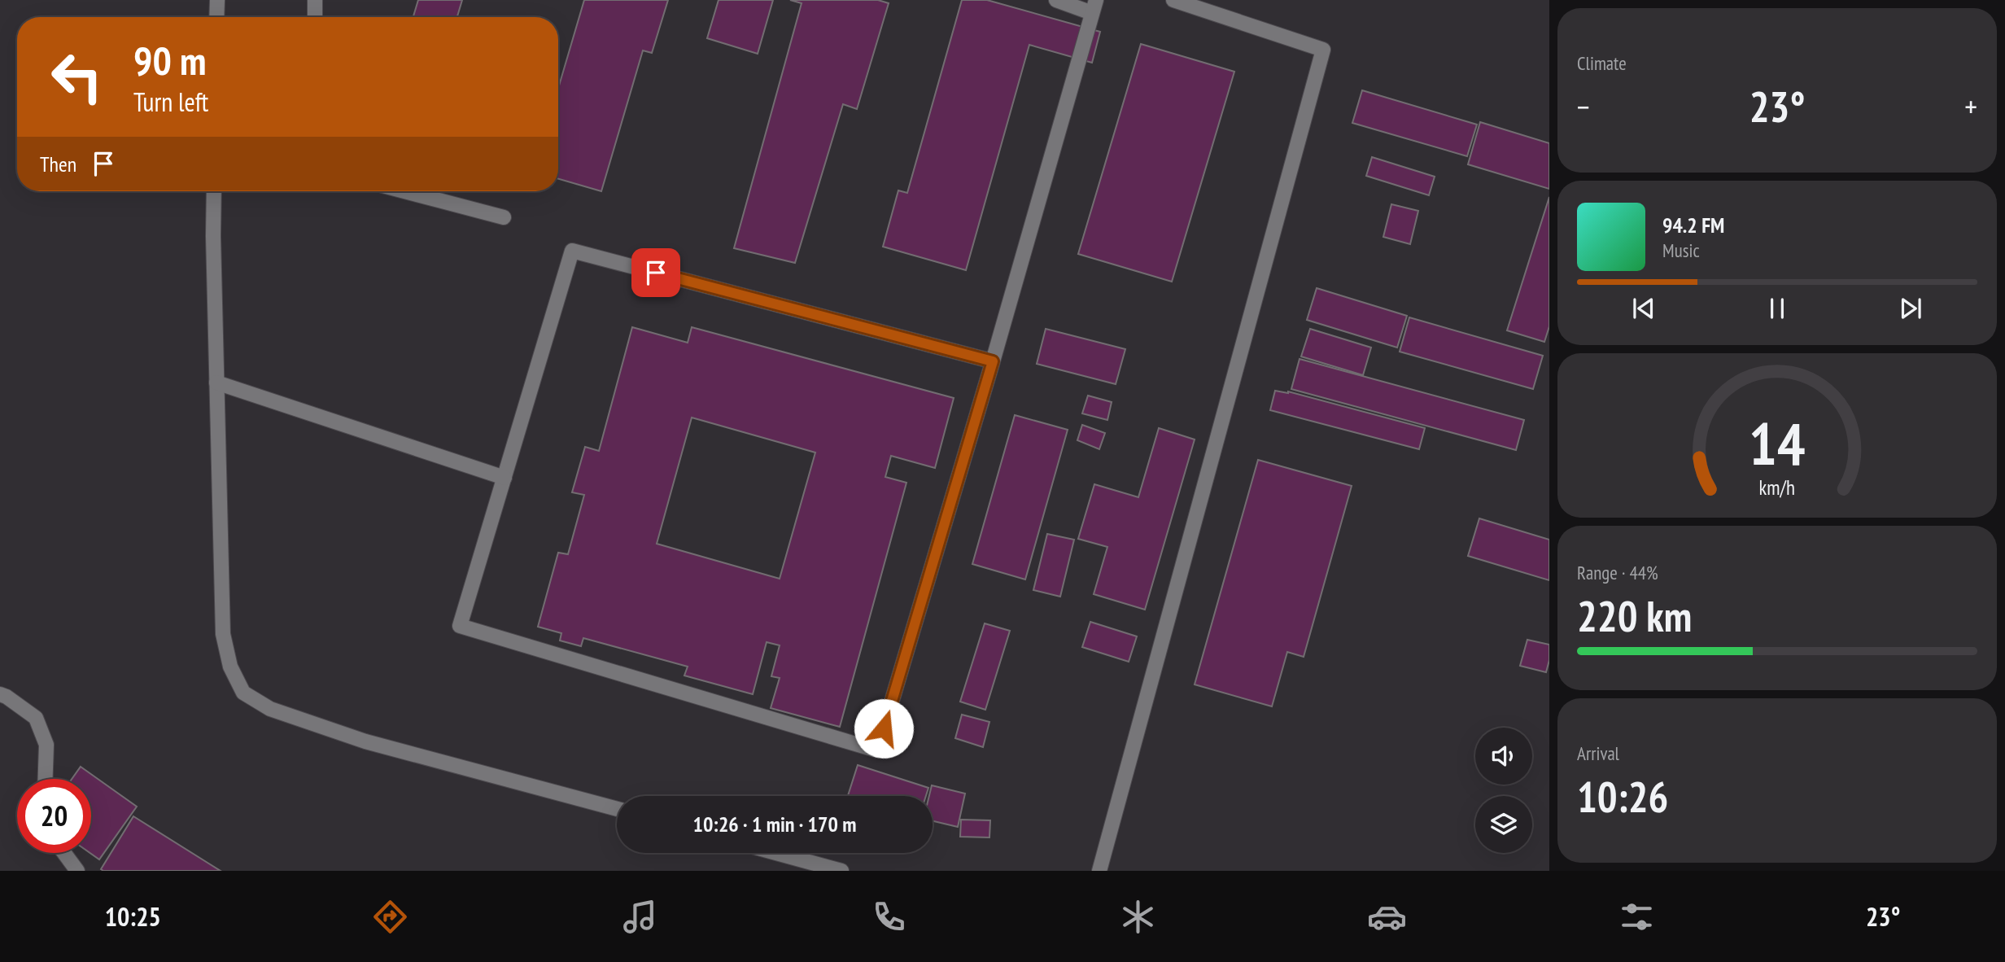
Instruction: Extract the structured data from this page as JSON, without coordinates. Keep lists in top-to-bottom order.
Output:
{
  "page": {
    "tile": [
      "Climate",
      ["Range · 44%", "220 km"],
      ["Arrival", "10:26"]
    ],
    "turn": ["90 m", "Turn left"],
    "heat": ["−", "23°", "+"],
    "then": "Then",
    "song": ["94.2 FM", "Music"],
    "limit": "20",
    "trip": "10:26 · 1 min · 170 m",
    "tabs": ["10:25", "23°"],
    "gauge": ["14", "km/h"]
  }
}
